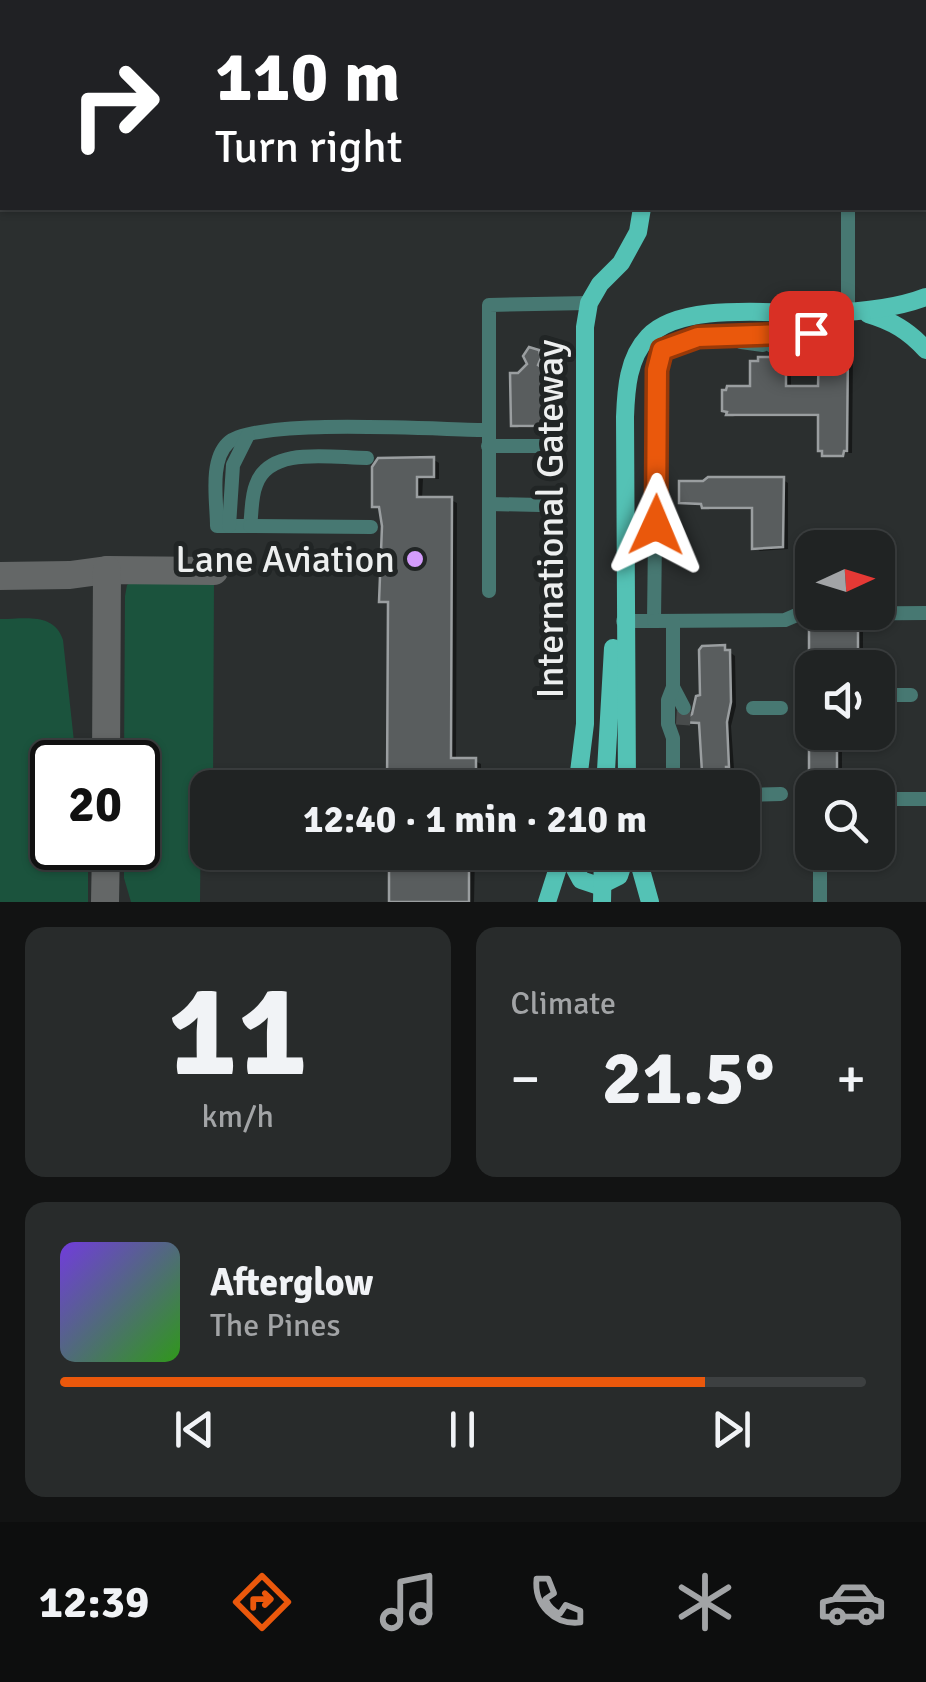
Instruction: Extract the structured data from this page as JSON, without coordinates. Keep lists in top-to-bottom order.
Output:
{
  "streets": {
    "main road": ["International Gateway"]
  },
  "places": ["Lane Aviation"],
  "north": "right",
  "page": {
    "turn": ["110 m", "Turn right"],
    "limit": "20",
    "trip": "12:40 · 1 min · 210 m",
    "tile": [
      ["11", "km/h"],
      "Climate"
    ],
    "heat": ["−", "21.5°", "+"],
    "song": ["Afterglow", "The Pines"],
    "tabs": "12:39"
  }
}
